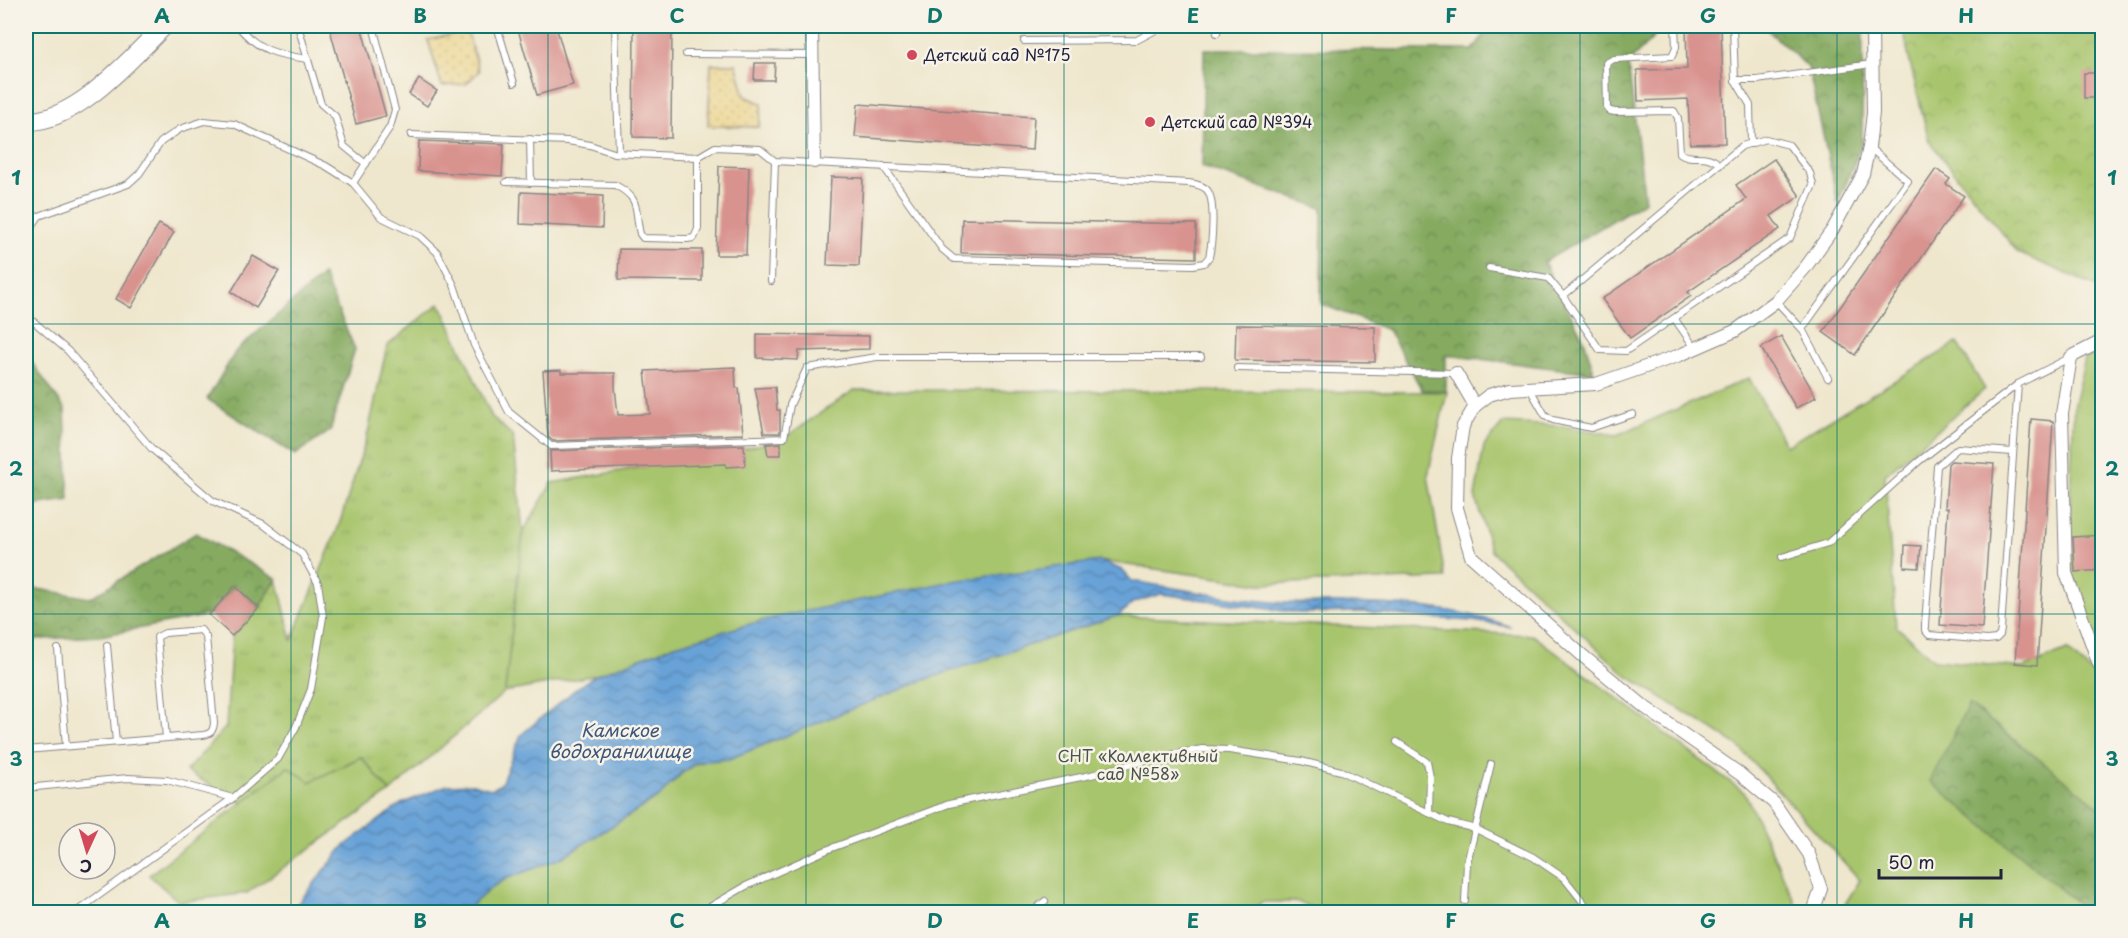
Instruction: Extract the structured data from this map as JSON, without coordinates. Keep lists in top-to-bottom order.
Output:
{
  "water": ["Камское водохранилище"],
  "parks": ["СНТ «Коллективный сад №58»"],
  "places": ["Детский сад №175", "Детский сад №394"],
  "scale_bar": "50 m",
  "north": "bottom",
  "grid": {
    "columns": [
      "A",
      "B",
      "C",
      "D",
      "E",
      "F",
      "G",
      "H"
    ],
    "rows": ["1", "2", "3"]
  }
}
